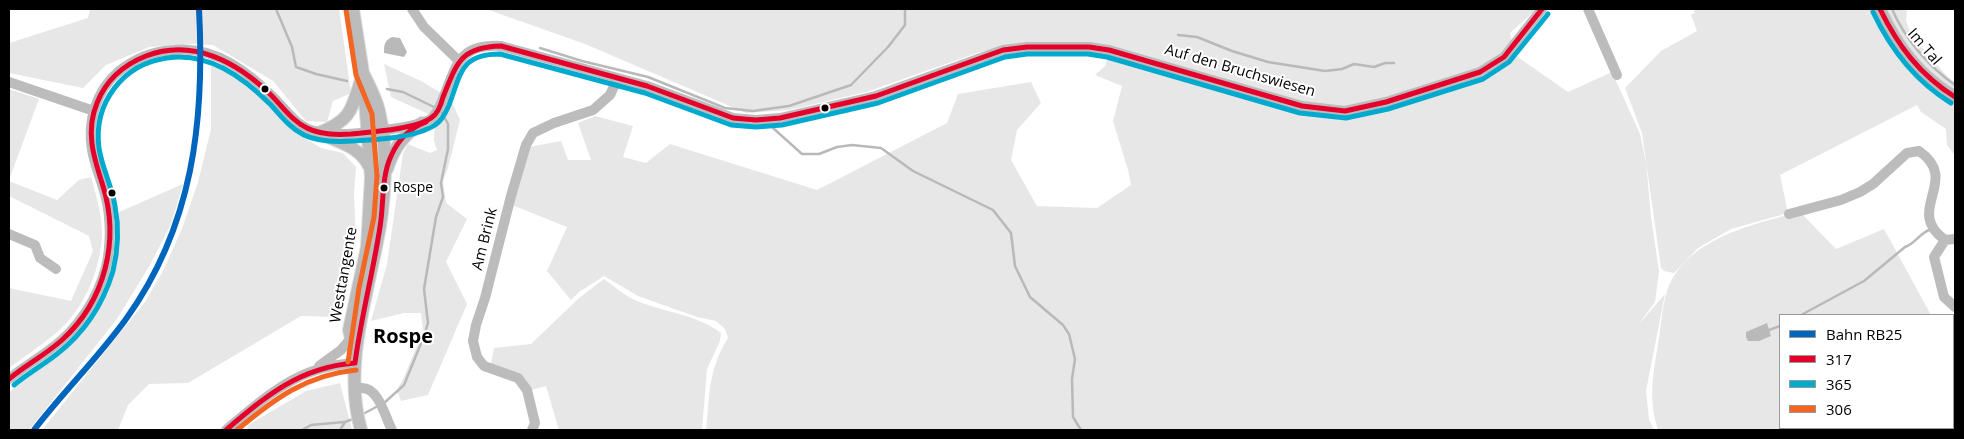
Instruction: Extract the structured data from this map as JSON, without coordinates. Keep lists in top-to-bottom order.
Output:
{
  "streets": {
    "main road": ["Im Tal", "Westtangente"],
    "street": ["Auf den Bruchswiesen", "Am Brink"]
  },
  "crossings": [
    ["Auf den Bruchswiesen", "Am Brink"]
  ],
  "districts": ["Rospe"],
  "places": ["Rospe"],
  "lines": [
    "rail line RB25",
    "transit line 317",
    "transit line 306",
    "transit line 365"
  ],
  "legend": [
    "Bahn RB25",
    "317",
    "365",
    "306"
  ]
}
